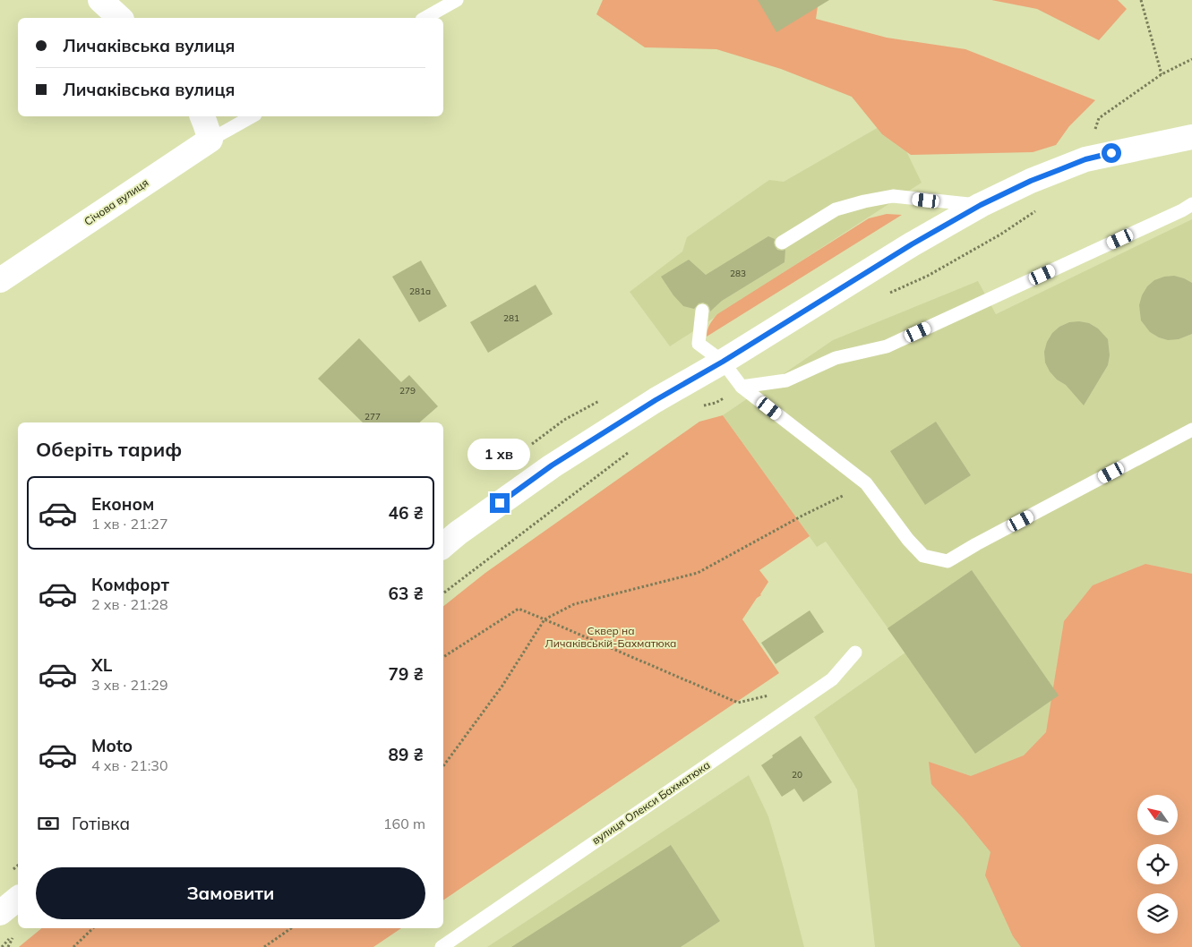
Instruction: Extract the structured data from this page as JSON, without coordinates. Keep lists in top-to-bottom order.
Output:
{
  "streets": {
    "main road": ["Січова вулиця"],
    "lane": ["вулиця Олекси Бахматюка"]
  },
  "parks": ["Сквер на Личаківській-Бахматюка"],
  "house_numbers": [
    "283",
    "281а",
    "281",
    "279",
    "277",
    "20"
  ],
  "north": "top left",
  "page": {
    "banner": ["Личаківська вулиця", "Личаківська вулиця"],
    "heading": "Оберіть тариф",
    "bubble": "1 хв",
    "list": [
      {
        "name": "Економ",
        "note": "1 хв · 21:27",
        "value": "46 ₴"
      },
      {
        "name": "Комфорт",
        "note": "2 хв · 21:28",
        "value": "63 ₴"
      },
      {
        "name": "XL",
        "note": "3 хв · 21:29",
        "value": "79 ₴"
      },
      {
        "name": "Moto",
        "note": "4 хв · 21:30",
        "value": "89 ₴"
      }
    ],
    "pay": ["Готівка", "160 m"],
    "buttons": "Замовити"
  }
}
